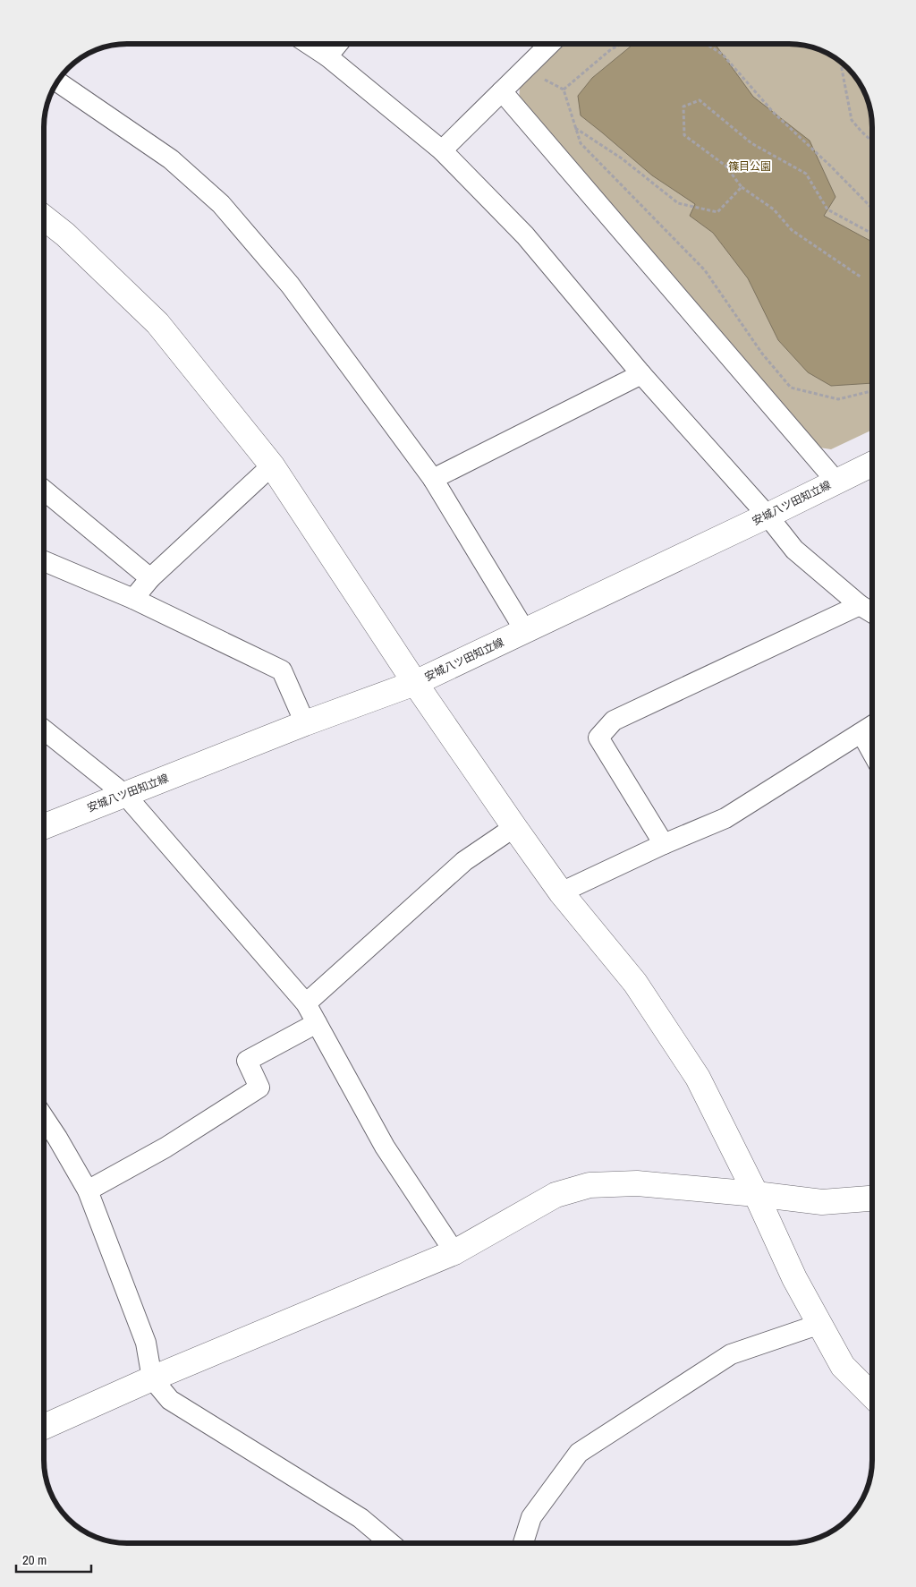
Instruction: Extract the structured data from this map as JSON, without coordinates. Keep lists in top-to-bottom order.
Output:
{
  "streets": {
    "street": ["安城八ツ田知立線"]
  },
  "parks": ["篠目公園"],
  "scale_bar": "20 m"
}
